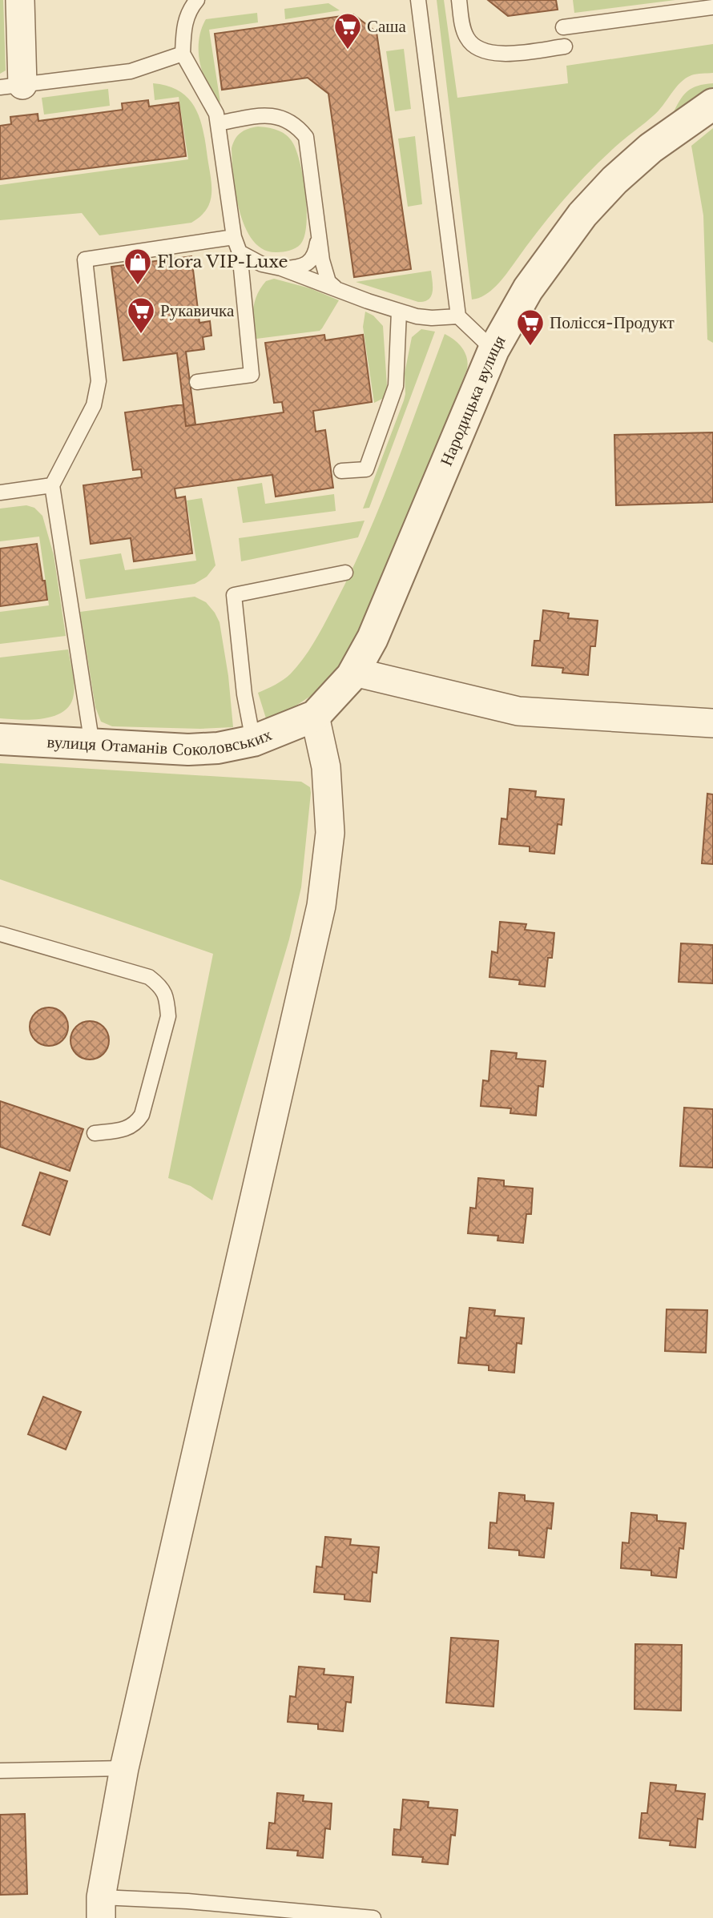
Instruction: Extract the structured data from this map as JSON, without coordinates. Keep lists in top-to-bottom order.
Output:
{
  "streets": {
    "street": ["Народицька вулиця", "вулиця Отаманів Соколовських"]
  },
  "crossings": [
    ["Народицька вулиця", "вулиця Отаманів Соколовських"]
  ],
  "places": {
    "supermarket": ["Саша", "Рукавичка", "Полісся-Продукт"],
    "shop": ["Flora VIP-Luxe"]
  }
}
